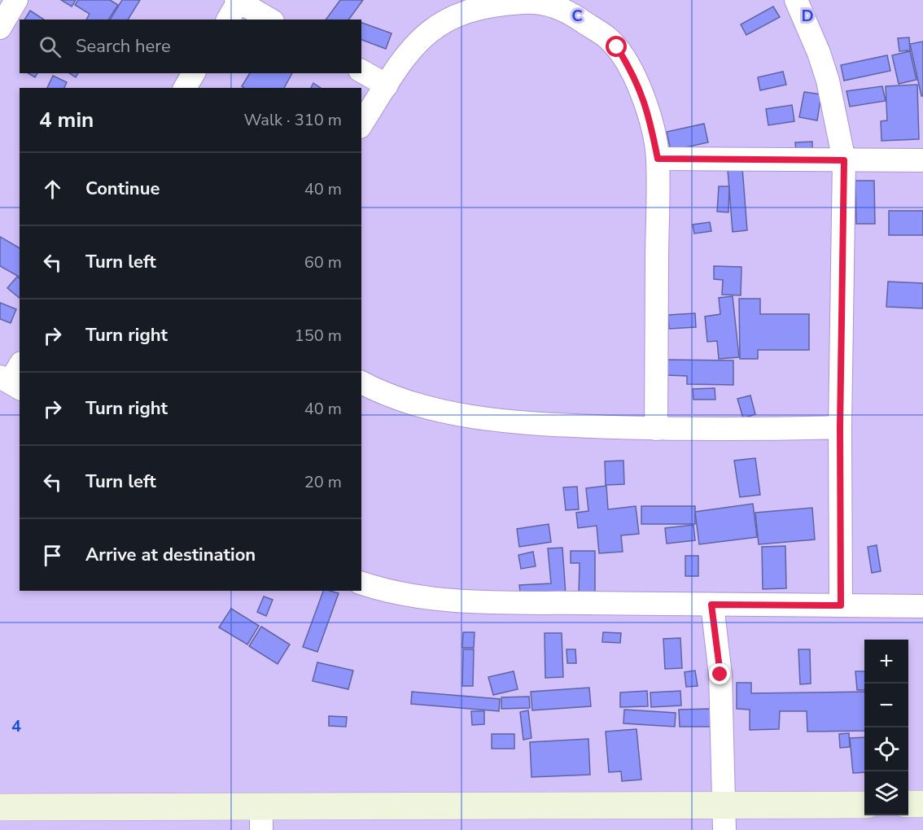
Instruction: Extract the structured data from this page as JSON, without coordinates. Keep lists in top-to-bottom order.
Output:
{
  "page": {
    "search": "Search here",
    "heading": ["4 min", "Walk · 310 m"],
    "list": [
      ["Continue", "40 m"],
      ["Turn left", "60 m"],
      ["Turn right", "150 m"],
      ["Turn right", "40 m"],
      ["Turn left", "20 m"],
      "Arrive at destination"
    ],
    "map_buttons": ["+", "−"]
  },
  "grid": {
    "columns": ["C", "D"],
    "rows": ["4"]
  }
}
